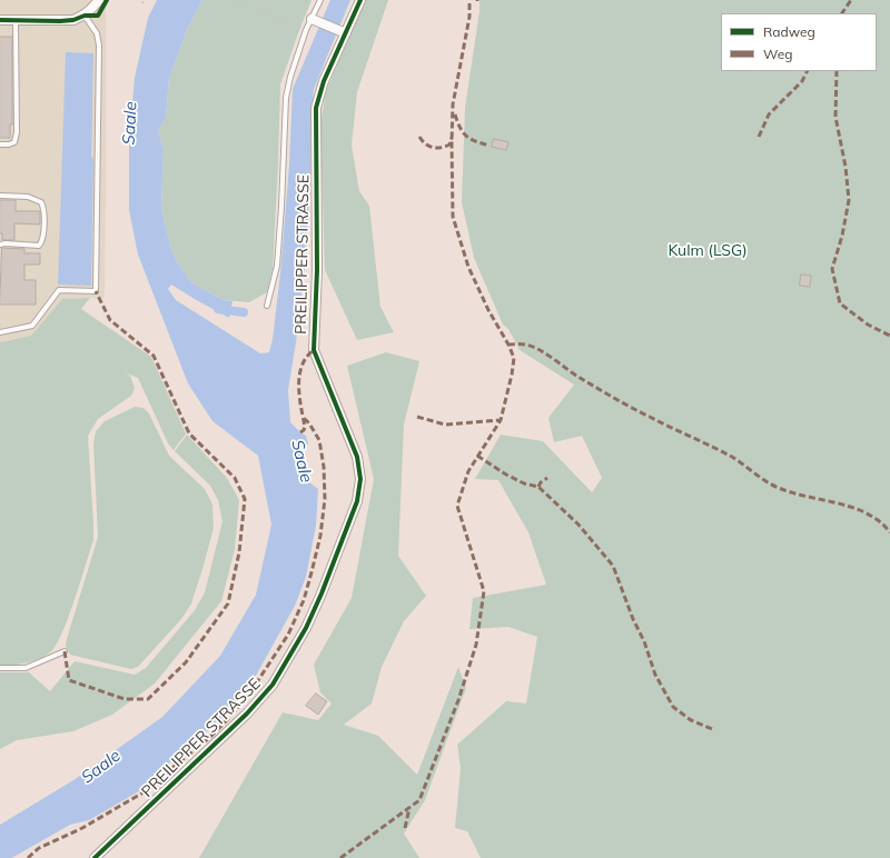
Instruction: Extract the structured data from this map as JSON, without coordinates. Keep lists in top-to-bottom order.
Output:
{
  "streets": {
    "street": ["PREILIPPER STRASSE"]
  },
  "water": ["Saale"],
  "parks": ["Kulm (LSG)"],
  "legend": ["Radweg", "Weg"]
}
